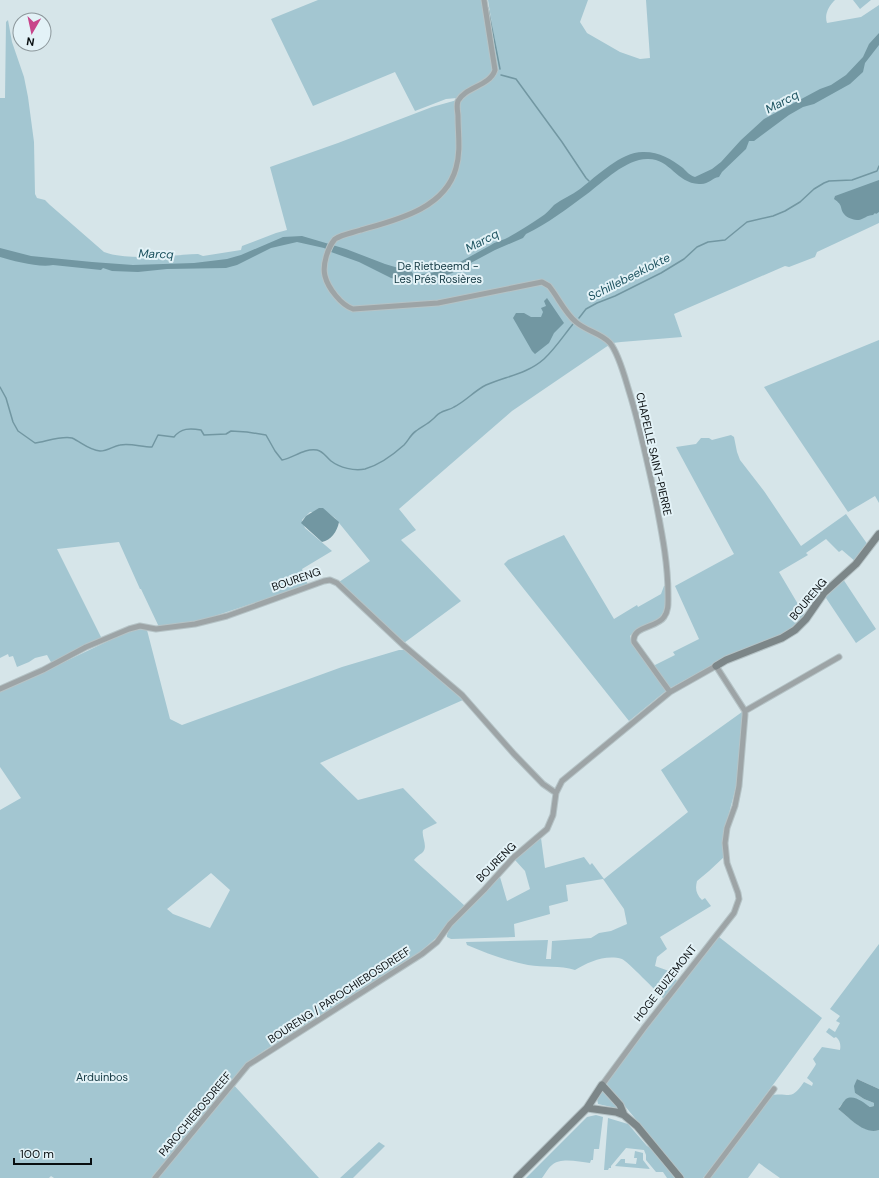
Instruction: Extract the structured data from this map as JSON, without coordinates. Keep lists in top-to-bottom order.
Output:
{
  "streets": {
    "street": [
      "CHAPELLE SAINT-PIERRE",
      "BOURENG",
      "HOGE BUIZEMONT",
      "BOURENG / PAROCHIEBOSDREEF",
      "PAROCHIEBOSDREEF"
    ]
  },
  "crossings": [
    ["CHAPELLE SAINT-PIERRE", "BOURENG"],
    ["BOURENG", "BOURENG / PAROCHIEBOSDREEF"],
    ["BOURENG / PAROCHIEBOSDREEF", "PAROCHIEBOSDREEF"]
  ],
  "water": ["Marcq", "Schillebeeklokte"],
  "parks": ["De Rietbeemd - Les Prés Rosières", "Arduinbos"],
  "scale_bar": "100 m",
  "north": "bottom"
}
